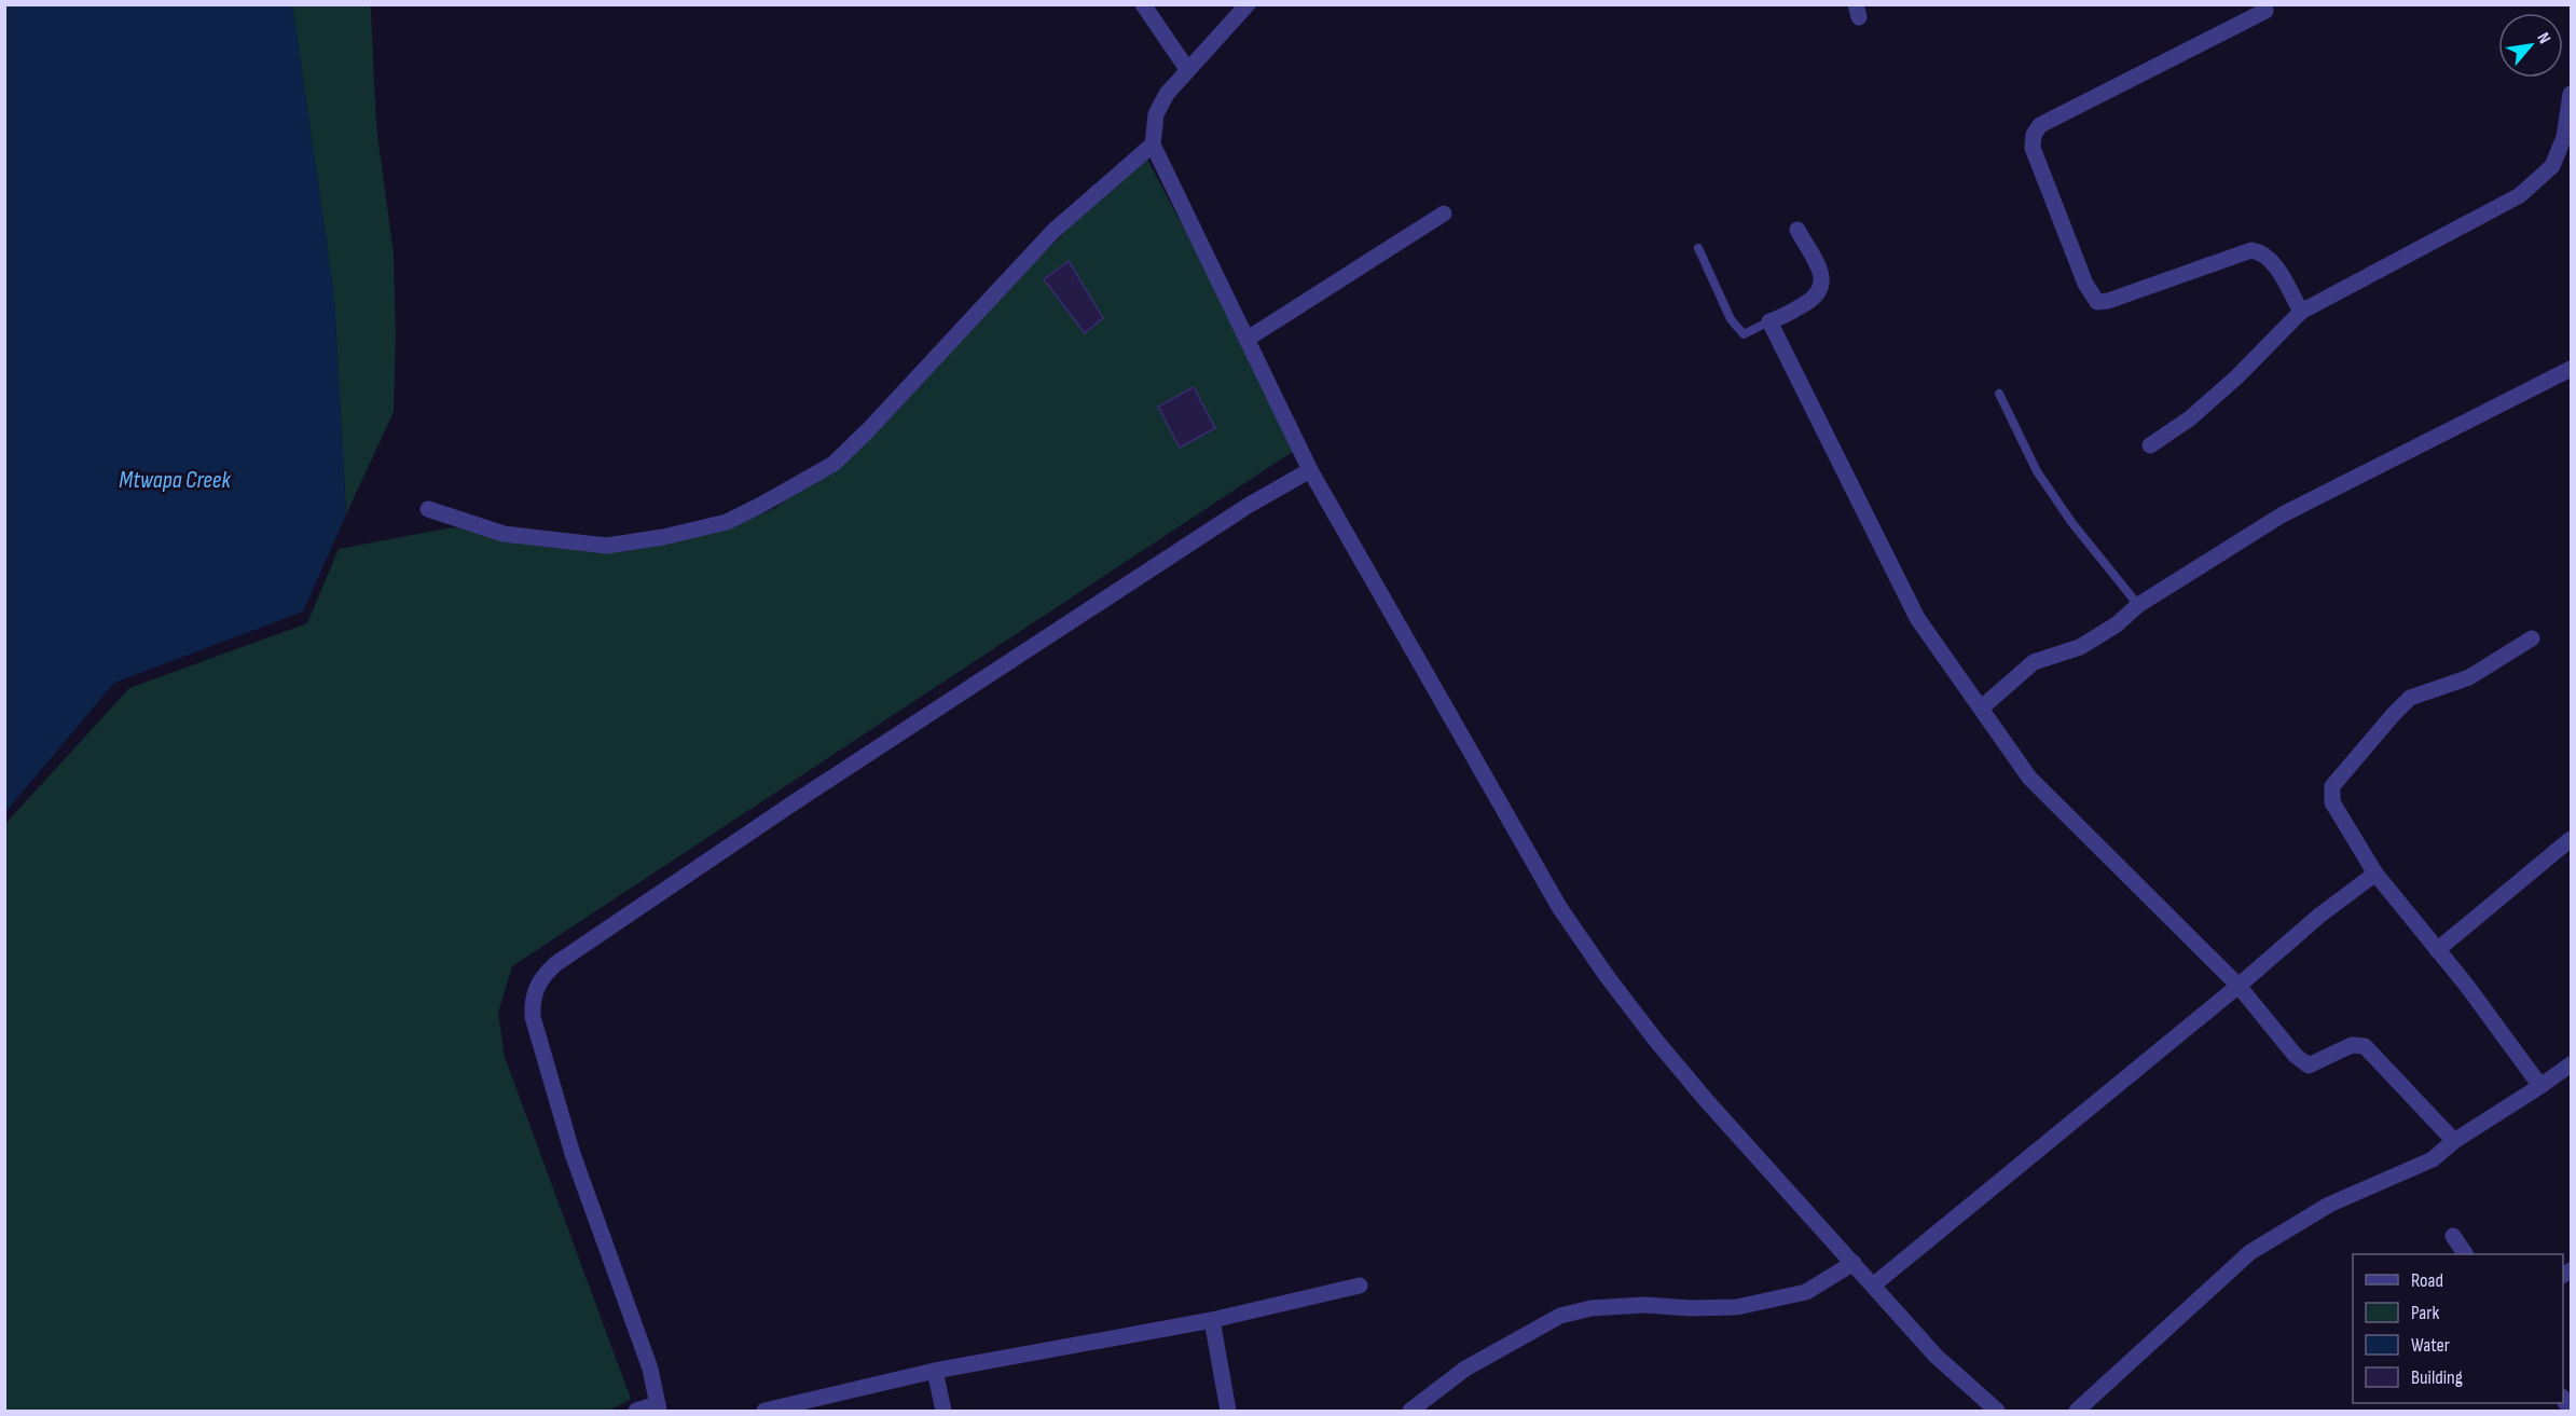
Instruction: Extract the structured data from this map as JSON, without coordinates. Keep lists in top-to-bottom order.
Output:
{
  "water": ["Mtwapa Creek"],
  "legend": [
    "Road",
    "Park",
    "Water",
    "Building"
  ],
  "north": "top right"
}
